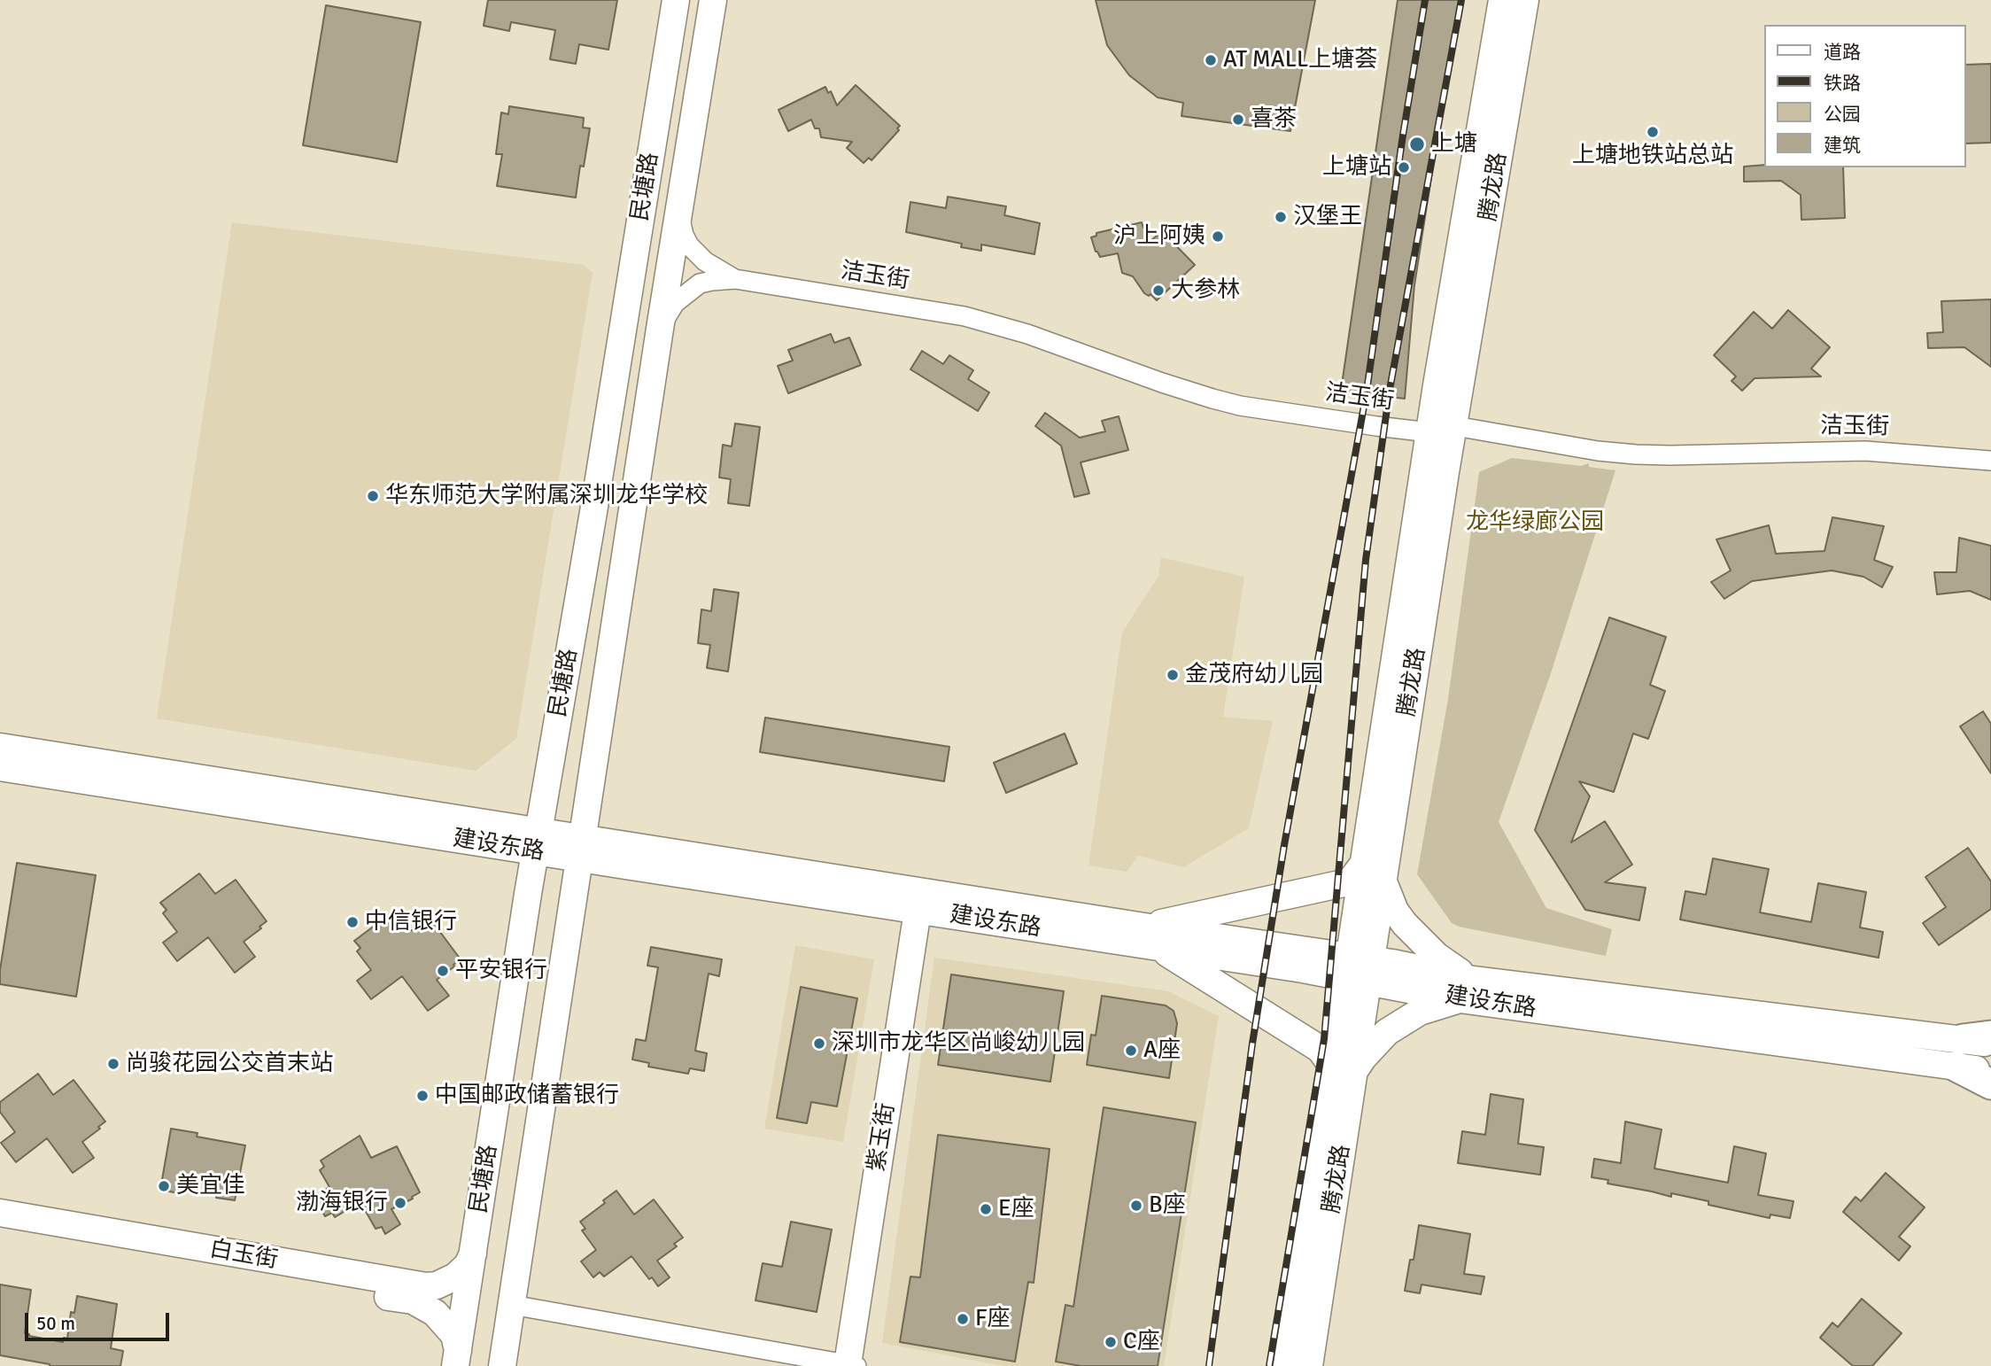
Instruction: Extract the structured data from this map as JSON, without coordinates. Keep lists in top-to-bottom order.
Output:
{
  "streets": {
    "main road": [
      "民塘路",
      "腾龙路",
      "建设东路",
      "紫玉街",
      "白玉街"
    ],
    "street": ["洁玉街"]
  },
  "crossings": [
    ["民塘路", "建设东路"],
    ["民塘路", "白玉街"],
    ["腾龙路", "洁玉街"],
    ["腾龙路", "建设东路"],
    ["建设东路", "紫玉街"]
  ],
  "parks": ["龙华绿廊公园"],
  "places": [
    "AT MALL上塘荟",
    "喜茶",
    "上塘地铁站总站",
    "上塘",
    "上塘站",
    "汉堡王",
    "沪上阿姨",
    "大参林",
    "华东师范大学附属深圳龙华学校",
    "金茂府幼儿园",
    "中信银行",
    "平安银行",
    "深圳市龙华区尚峻幼儿园",
    "A座",
    "尚骏花园公交首末站",
    "中国邮政储蓄银行",
    "美宜佳",
    "渤海银行",
    "B座",
    "E座",
    "F座",
    "C座"
  ],
  "legend": [
    "道路",
    "铁路",
    "公园",
    "建筑"
  ],
  "scale_bar": "50 m"
}
